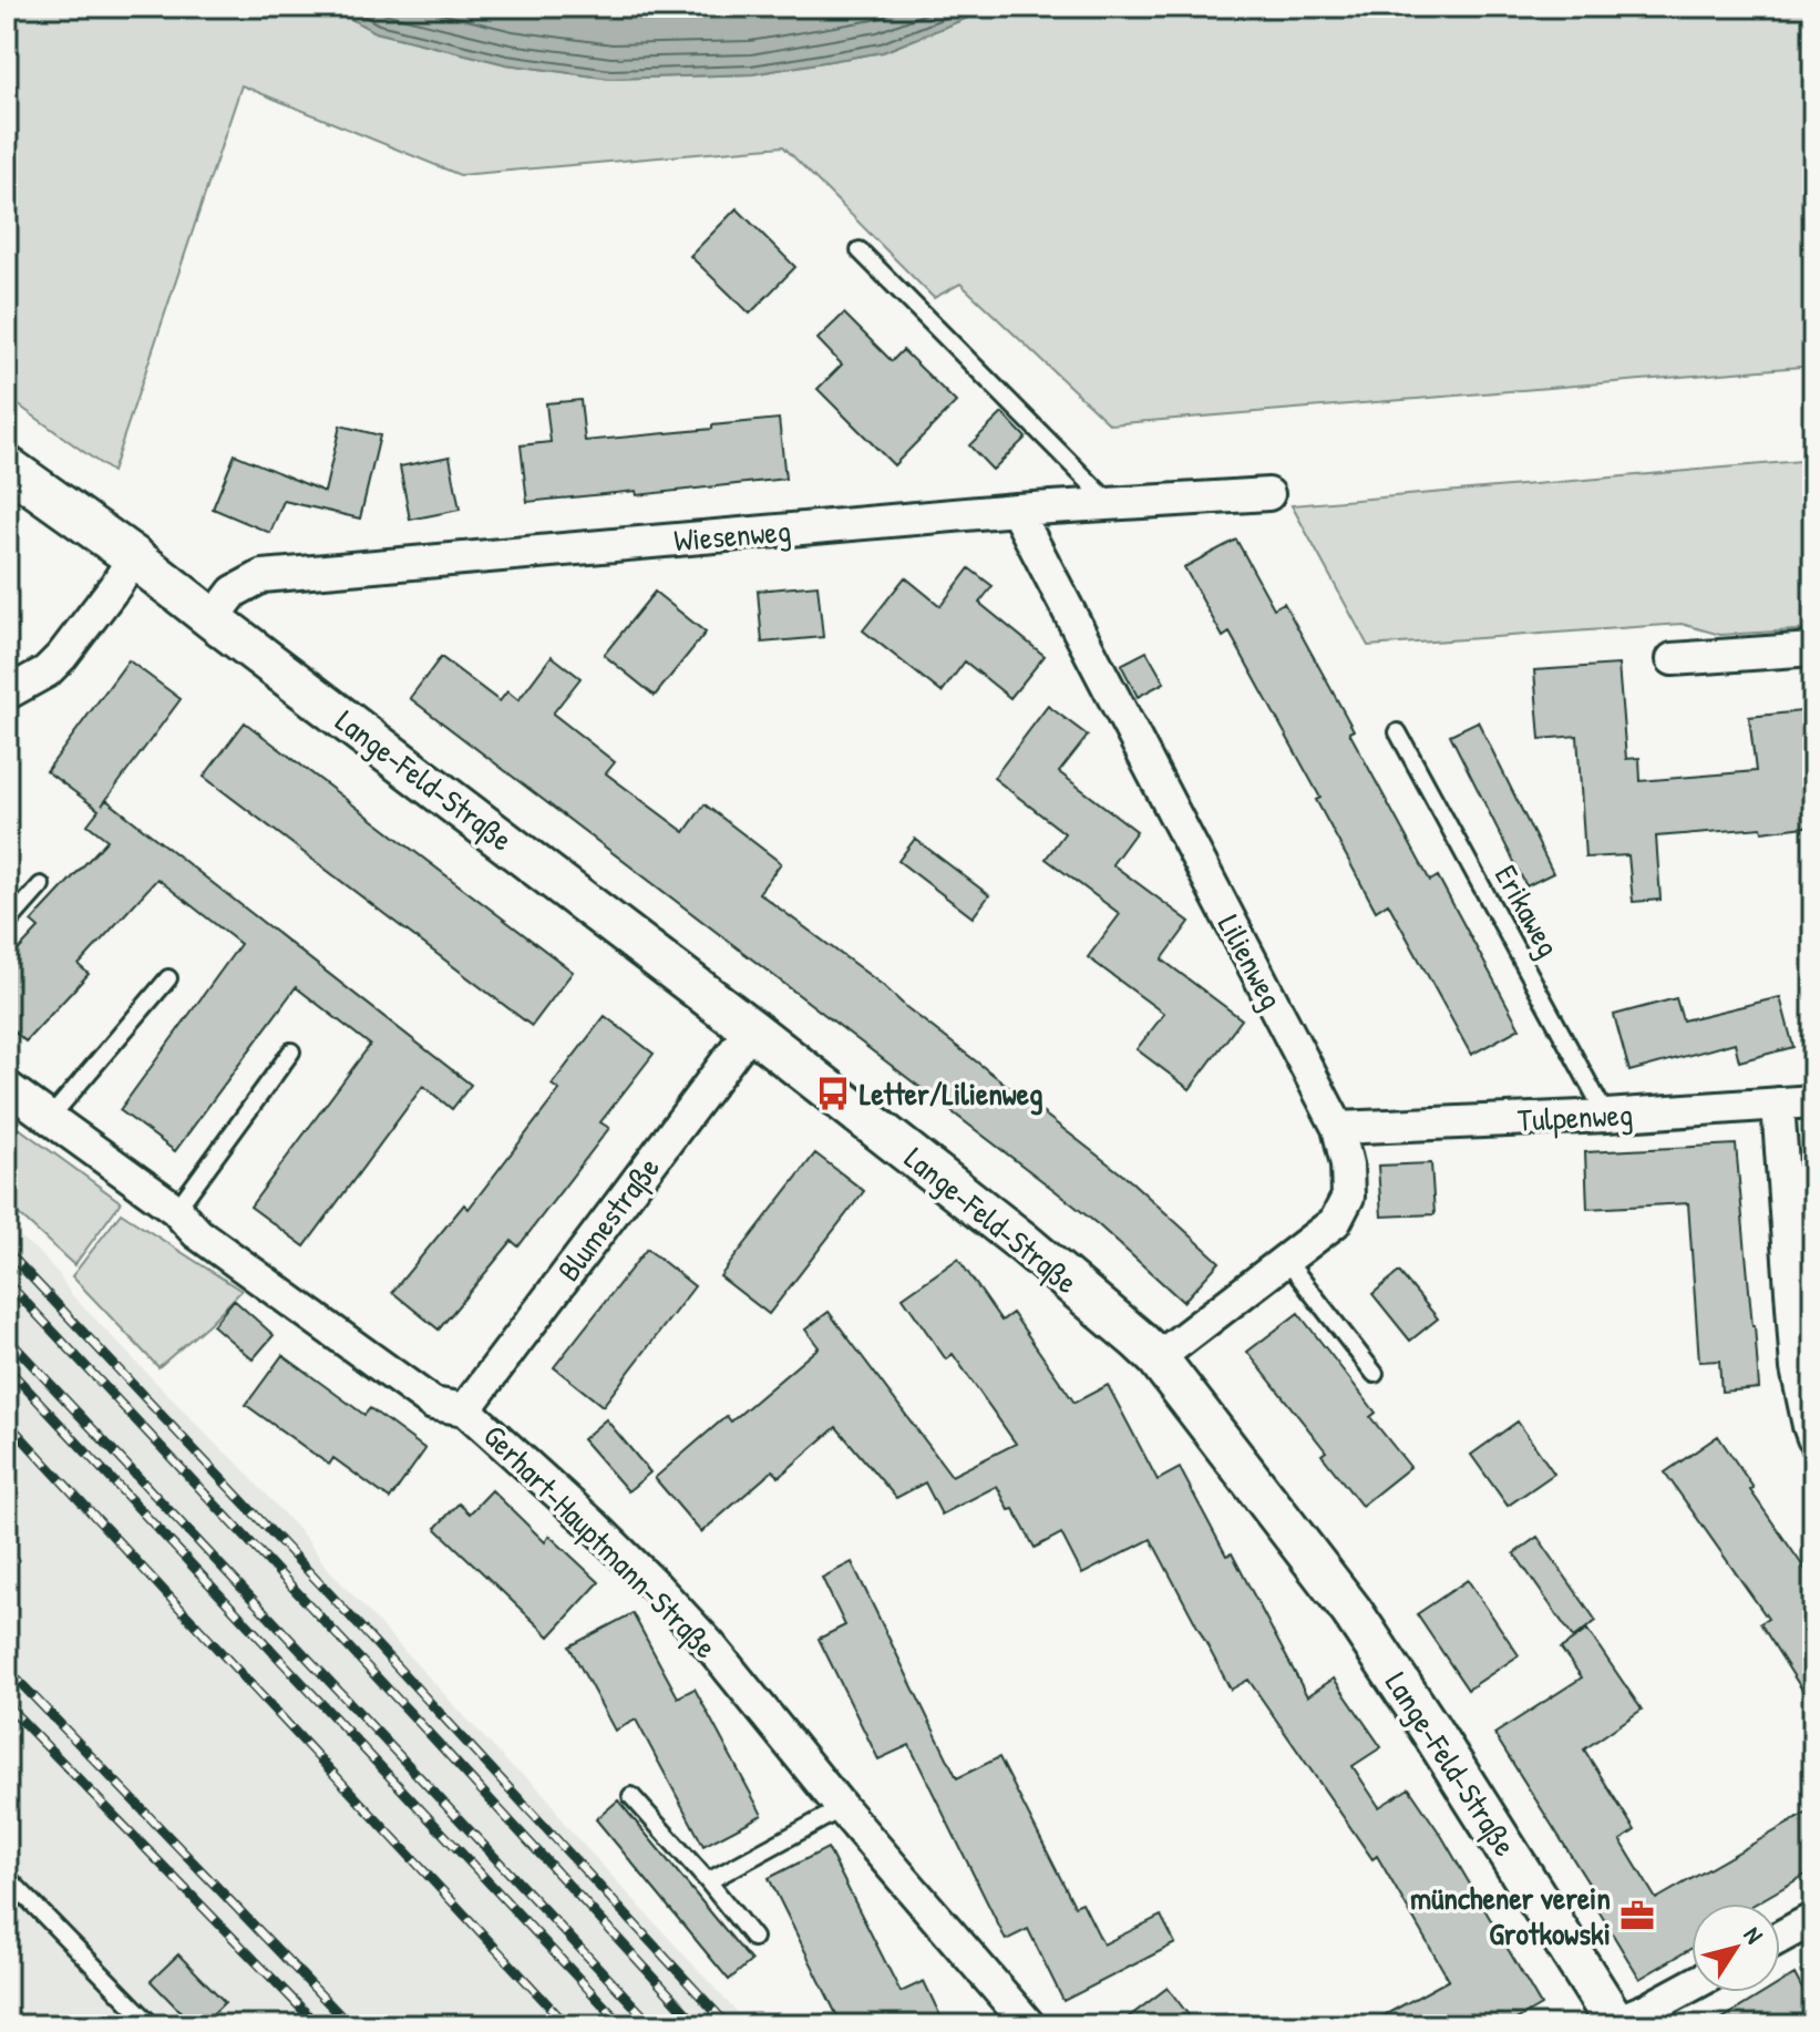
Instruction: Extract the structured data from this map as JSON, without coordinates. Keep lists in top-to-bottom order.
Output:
{
  "streets": {
    "street": [
      "Wiesenweg",
      "Lange-Feld-Straße",
      "Lilienweg",
      "Tulpenweg",
      "Blumestraße",
      "Gerhart-Hauptmann-Straße"
    ],
    "lane": ["Erikaweg"]
  },
  "crossings": [
    ["Wiesenweg", "Lange-Feld-Straße"],
    ["Wiesenweg", "Lilienweg"],
    ["Lange-Feld-Straße", "Lilienweg"],
    ["Lange-Feld-Straße", "Blumestraße"],
    ["Erikaweg", "Tulpenweg"],
    ["Lilienweg", "Tulpenweg"],
    ["Blumestraße", "Gerhart-Hauptmann-Straße"]
  ],
  "places": {
    "bus stop": ["Letter/Lilienweg"],
    "office": ["münchener verein Grotkowski"]
  },
  "north": "top right"
}
